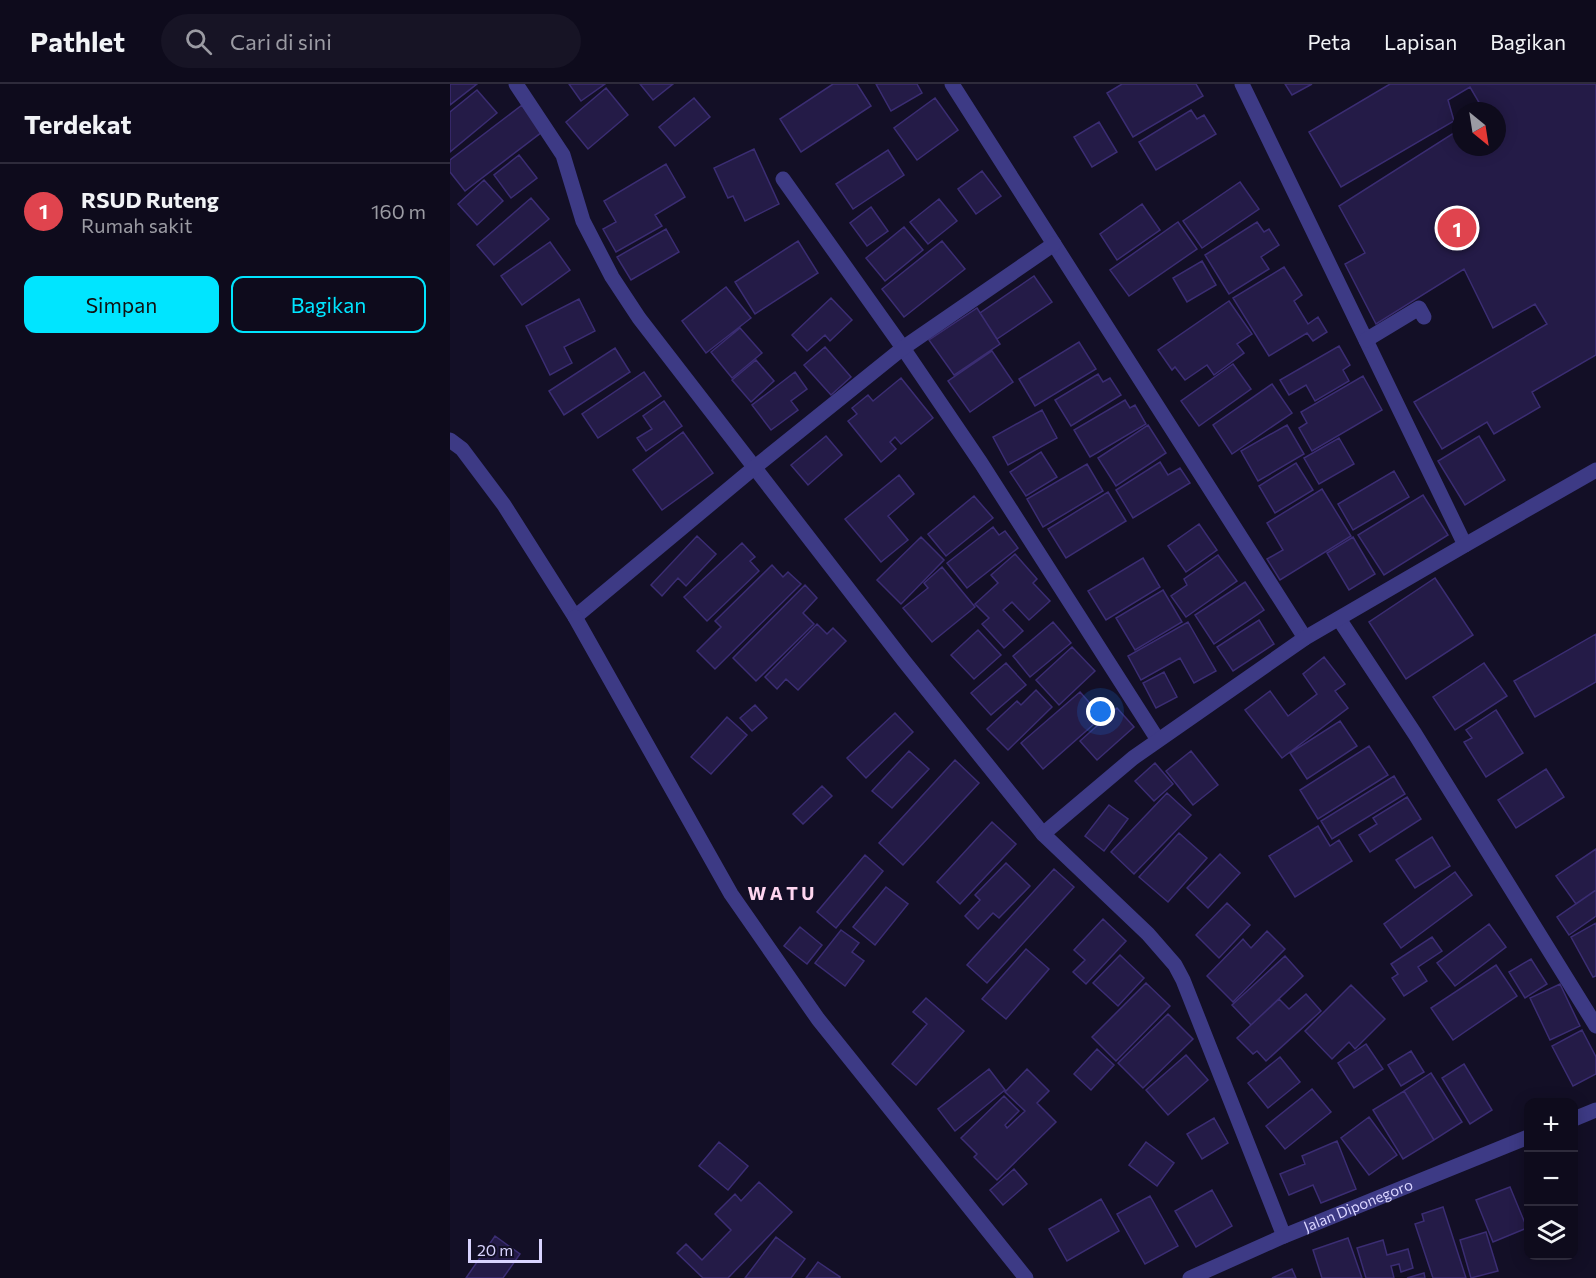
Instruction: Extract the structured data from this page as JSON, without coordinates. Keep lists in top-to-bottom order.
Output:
{
  "streets": {
    "street": ["Jalan Diponegoro"]
  },
  "districts": ["W A T U"],
  "scale_bar": "20 m",
  "north": "bottom right",
  "page": {
    "header": "Pathlet",
    "search": "Cari di sini",
    "nav": ["Peta", "Lapisan", "Bagikan"],
    "heading": "Terdekat",
    "list": [
      {
        "mark": "1",
        "name": "RSUD Ruteng",
        "note": "Rumah sakit",
        "value": "160 m"
      }
    ],
    "pins": "1",
    "buttons": ["Simpan", "Bagikan"],
    "map_buttons": ["+", "−"],
    "scale": "20 m"
  }
}
